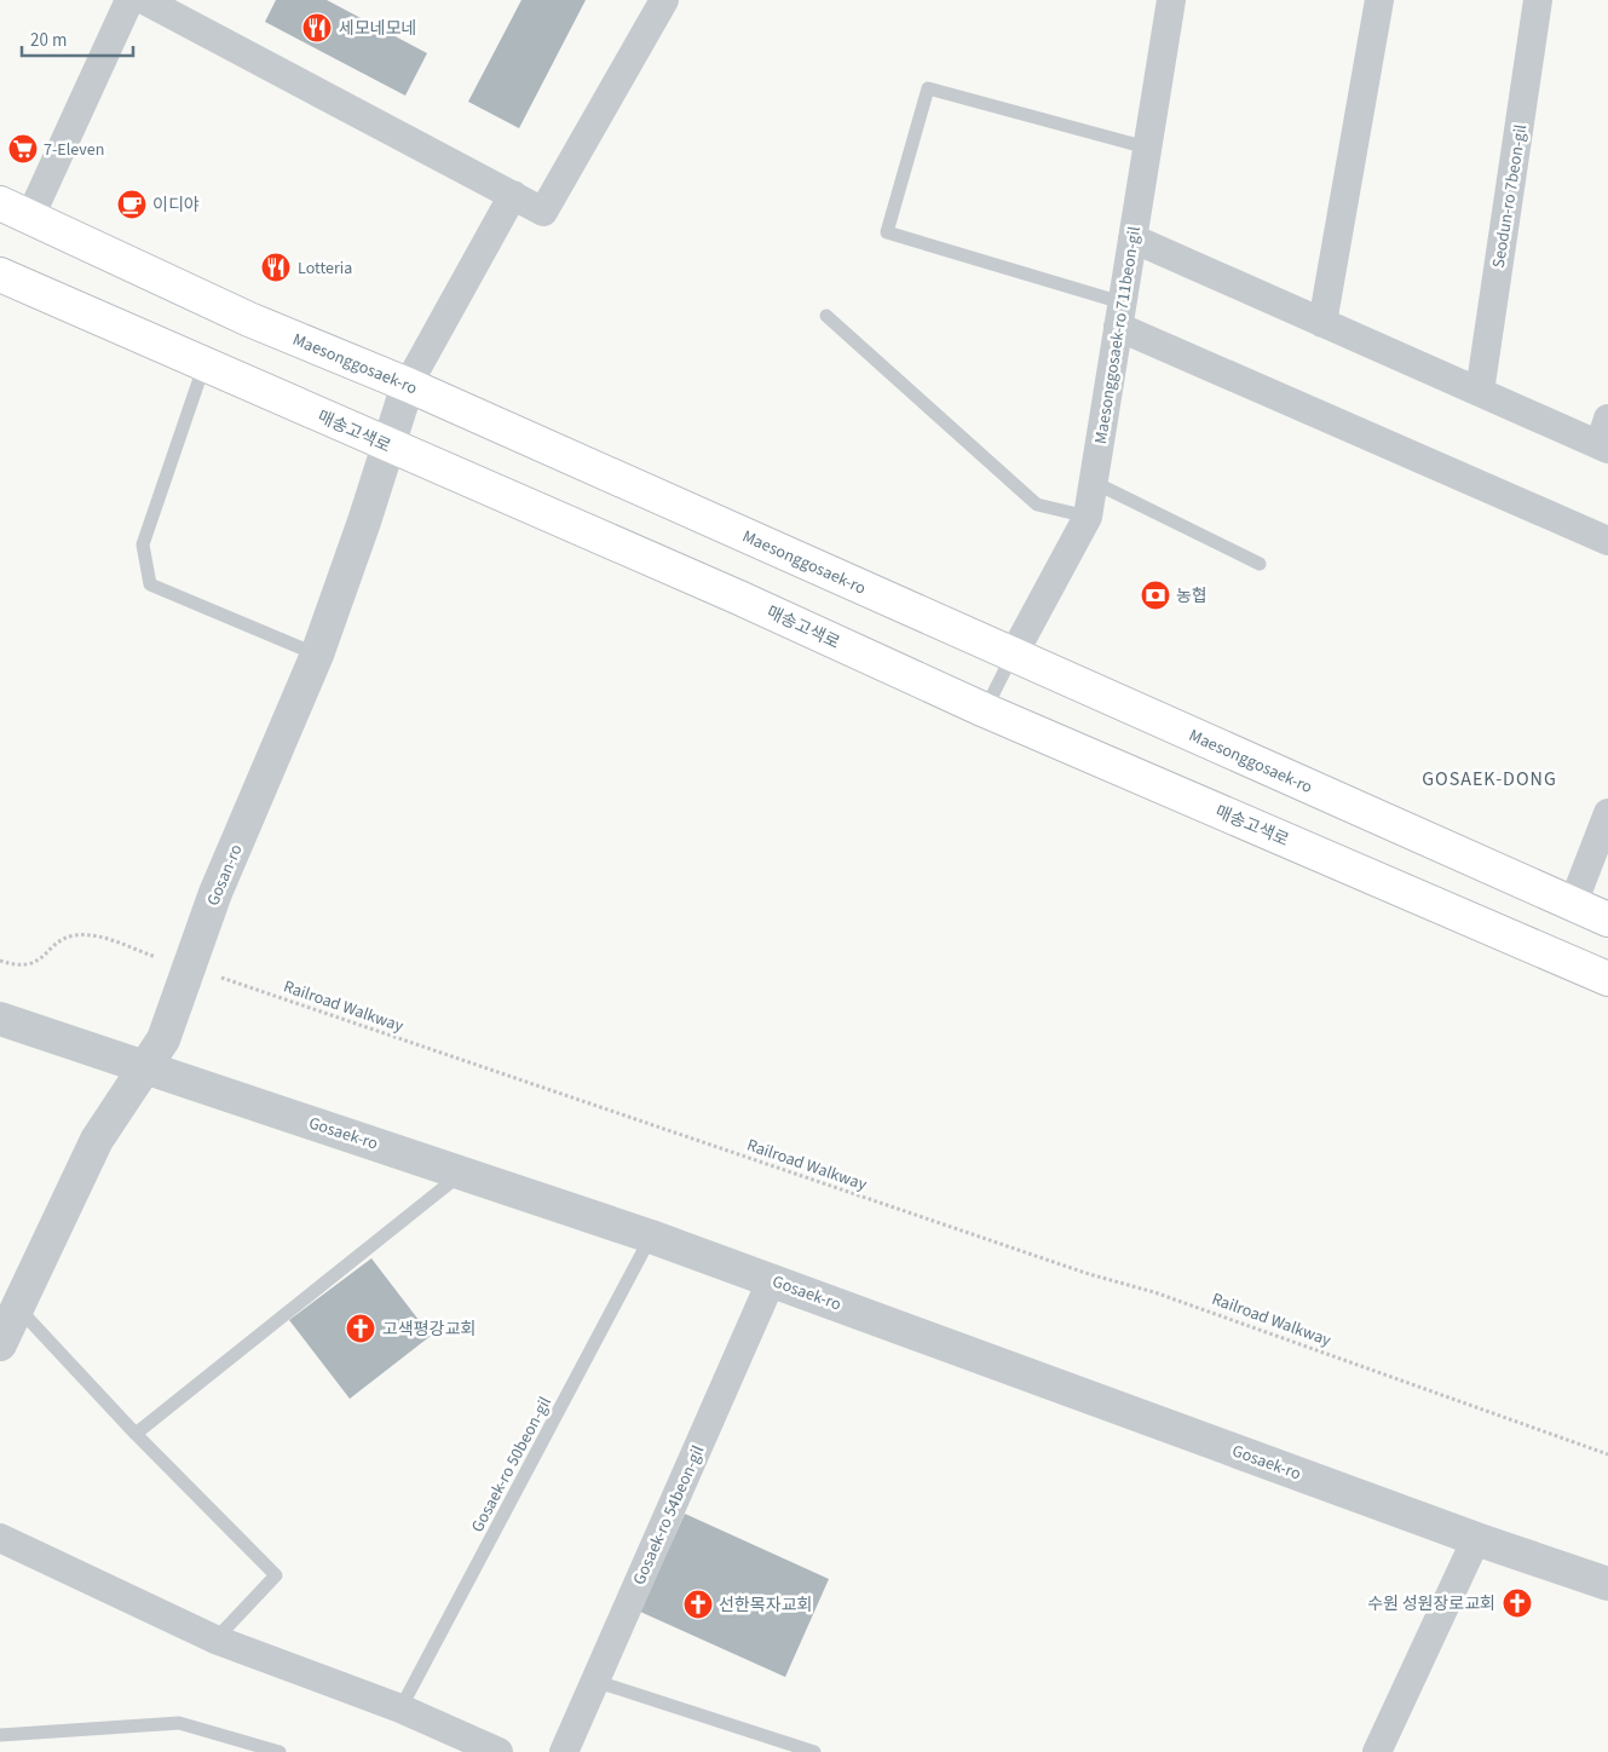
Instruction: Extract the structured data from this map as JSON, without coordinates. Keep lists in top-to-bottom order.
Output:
{
  "streets": {
    "main road": ["Maesonggosaek-ro", "매송고색로"],
    "street": [
      "Seodun-ro 7beon-gil",
      "Maesonggosaek-ro 711beon-gil",
      "Gosan-ro",
      "Gosaek-ro",
      "Gosaek-ro 54beon-gil"
    ],
    "lane": ["Gosaek-ro 50beon-gil"],
    "path": ["Railroad Walkway"]
  },
  "crossings": [
    ["Maesonggosaek-ro 711beon-gil", "Maesonggosaek-ro"],
    ["Maesonggosaek-ro", "Gosan-ro"],
    ["매송고색로", "Gosan-ro"],
    ["Gosan-ro", "Railroad Walkway"],
    ["Gosan-ro", "Gosaek-ro"],
    ["Gosaek-ro", "Gosaek-ro 50beon-gil"],
    ["Gosaek-ro", "Gosaek-ro 54beon-gil"]
  ],
  "districts": ["GOSAEK-DONG"],
  "places": {
    "restaurant": ["세모네모네", "Lotteria"],
    "supermarket": ["7-Eleven"],
    "cafe": ["이디야"],
    "bank": ["농협"],
    "church": ["고색평강교회", "수원 성원장로교회", "선한목자교회"]
  },
  "scale_bar": "20 m"
}
